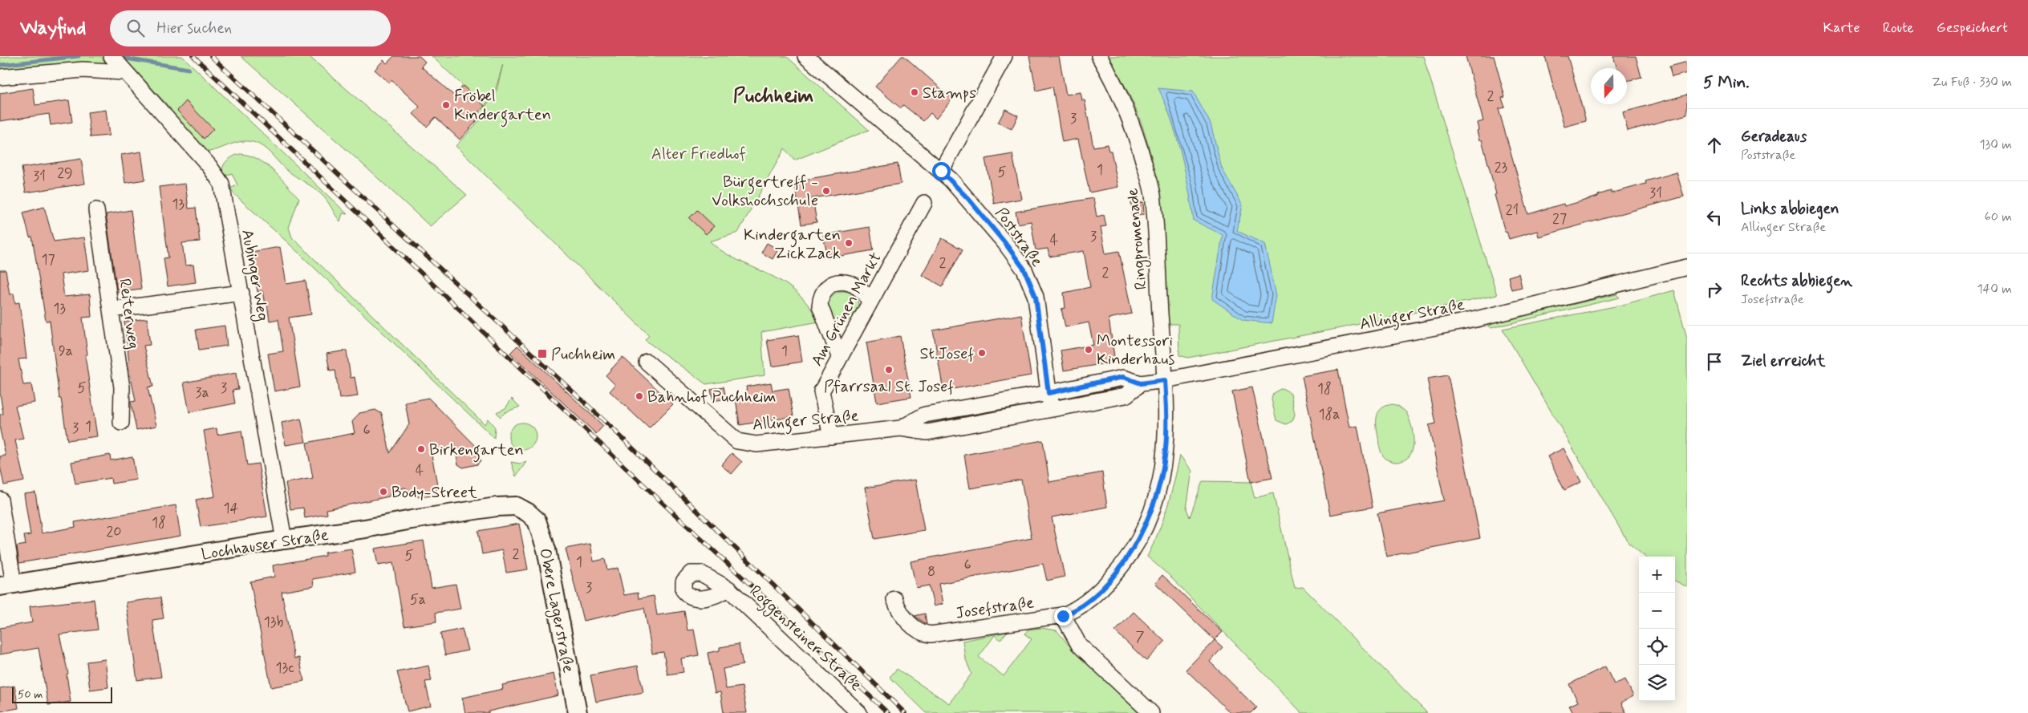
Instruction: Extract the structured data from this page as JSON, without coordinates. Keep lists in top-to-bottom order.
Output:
{
  "streets": {
    "street": [
      "Poststraße",
      "Ringpromenade",
      "Aubinger Weg",
      "Am Grünen Markt",
      "Reiterweg",
      "Allinger Straße",
      "Lochhauser Straße",
      "Josefstraße",
      "Obere Lagerstraße",
      "Roggensteiner Straße"
    ]
  },
  "crossings": [
    ["Poststraße", "Allinger Straße"],
    ["Ringpromenade", "Allinger Straße"],
    ["Ringpromenade", "Josefstraße"],
    ["Aubinger Weg", "Lochhauser Straße"],
    ["Am Grünen Markt", "Allinger Straße"],
    ["Allinger Straße", "Josefstraße"],
    ["Lochhauser Straße", "Obere Lagerstraße"]
  ],
  "districts": ["Puchheim"],
  "parks": ["Alter Friedhof"],
  "places": {
    "other": [
      "Stamps",
      "Fröbel Kindergarten",
      "Bürgertreff - Volkshochschule",
      "Kindergarten ZickZack",
      "Montessori Kinderhaus",
      "St.Josef",
      "Pfarrsaal St. Josef",
      "Bahnhof Puchheim",
      "Birkengarten",
      "Body-Street"
    ],
    "transit": ["Puchheim"]
  },
  "house_numbers": [
    "2",
    "3",
    "23",
    "1",
    "5",
    "29",
    "31",
    "31",
    "13",
    "21",
    "27",
    "3",
    "4",
    "17",
    "2",
    "2",
    "13",
    "9a",
    "1",
    "5",
    "3",
    "18",
    "3a",
    "18a",
    "1",
    "3",
    "6",
    "4",
    "14",
    "18",
    "20",
    "2",
    "5",
    "1",
    "6",
    "8",
    "3",
    "5a",
    "13b",
    "7",
    "13c"
  ],
  "scale_bar": "50 m",
  "north": "bottom",
  "page": {
    "header": "Wayfind",
    "search": "Hier suchen",
    "nav": ["Karte", "Route", "Gespeichert"],
    "heading": ["5 Min.", "Zu Fuß · 330 m"],
    "list": [
      ["Geradeaus", "Poststraße", "130 m"],
      ["Links abbiegen", "Allinger Straße", "60 m"],
      ["Rechts abbiegen", "Josefstraße", "140 m"],
      "Ziel erreicht"
    ],
    "map_buttons": ["+", "−"],
    "scale": "50 m"
  }
}
